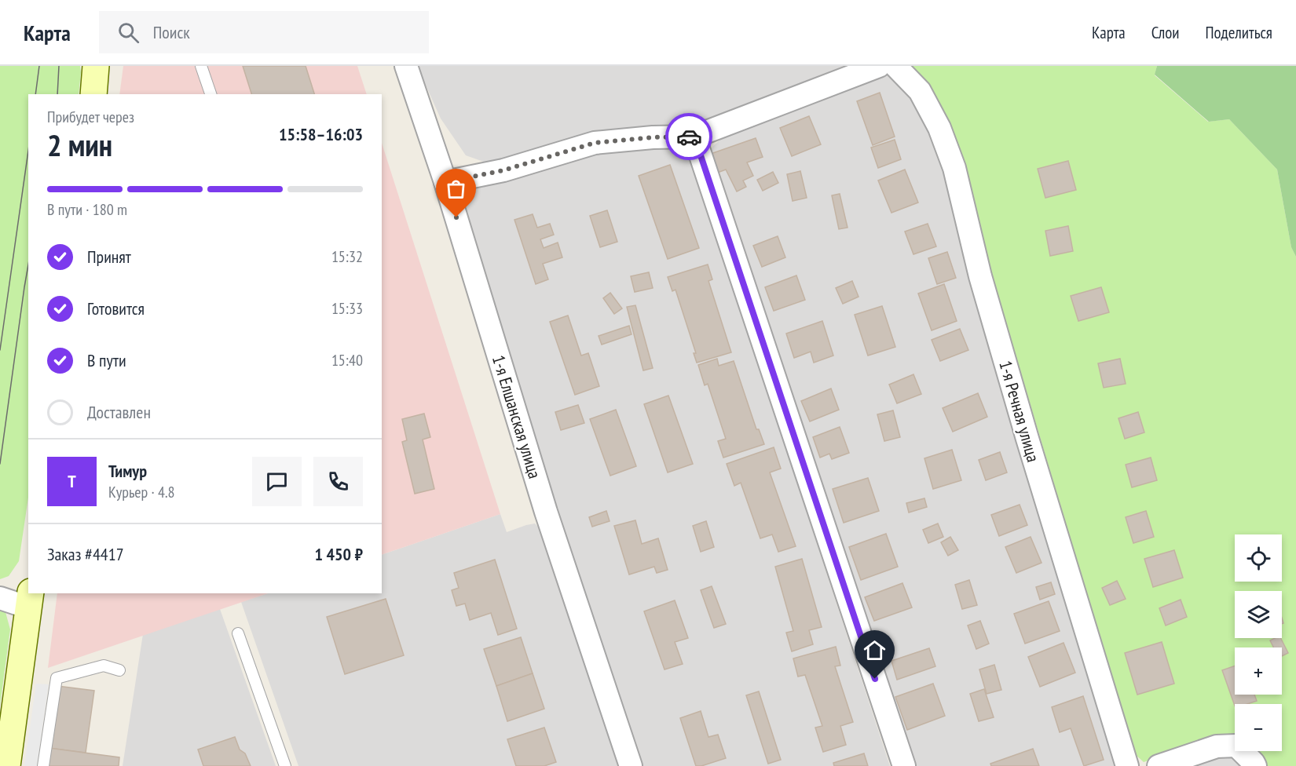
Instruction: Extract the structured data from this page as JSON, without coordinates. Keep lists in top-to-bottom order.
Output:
{
  "streets": {
    "street": ["1-я Речная улица", "1-я Елшанская улица"]
  },
  "page": {
    "header": "Карта",
    "search": "Поиск",
    "nav": ["Карта", "Слои", "Поделиться"],
    "heading": ["2 мин", "Прибудет через", "15:58–16:03"],
    "panel": [
      "Тимур",
      "Курьер · 4.8",
      "Заказ #4417",
      "1 450 ₽"
    ],
    "bar": "В пути · 180 m",
    "list": [
      ["Принят", "15:32"],
      ["Готовится", "15:33"],
      ["В пути", "15:40"],
      "Доставлен"
    ],
    "round": "Т",
    "map_buttons": ["+", "−"]
  }
}
